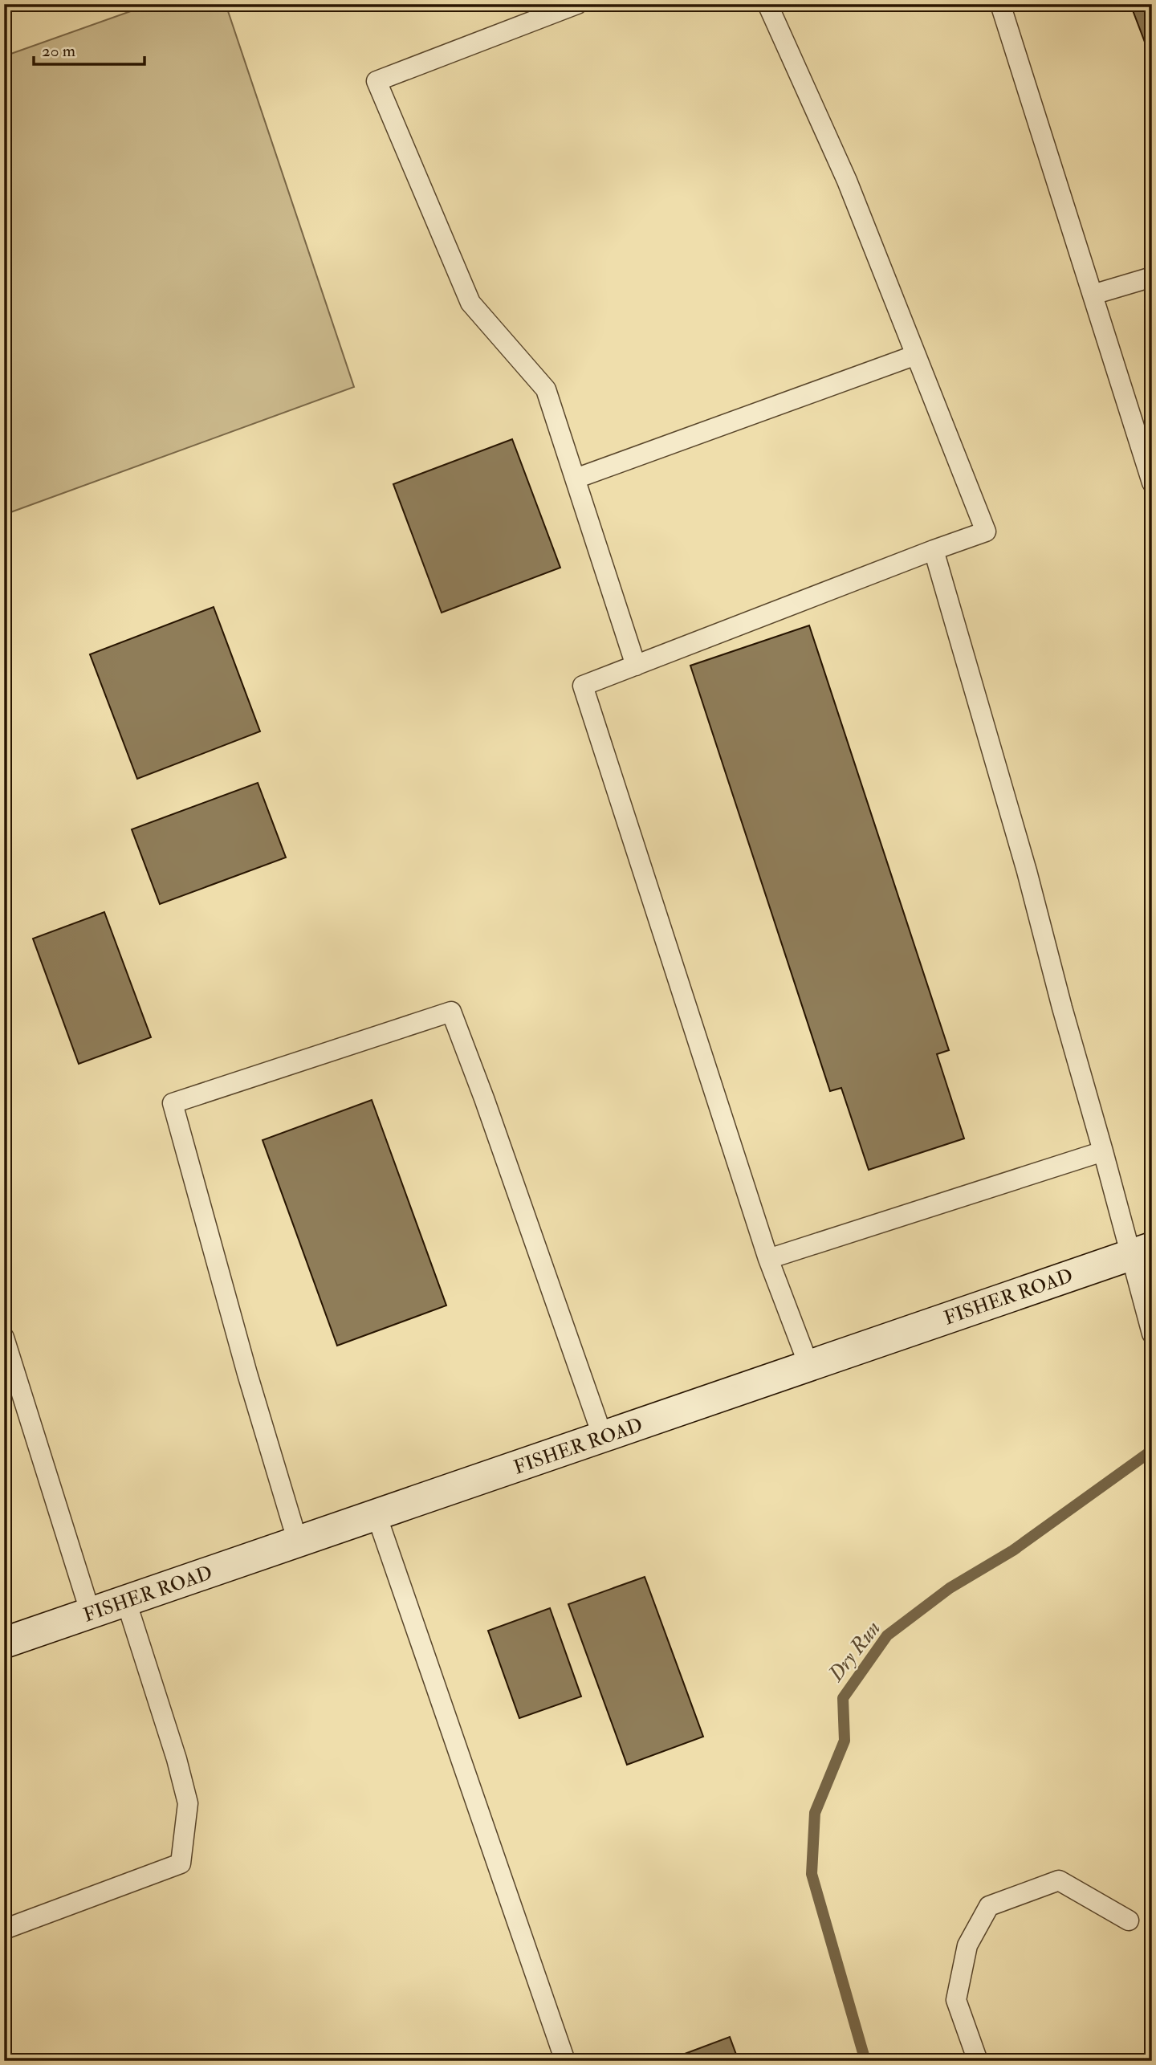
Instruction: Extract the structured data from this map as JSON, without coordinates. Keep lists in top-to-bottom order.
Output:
{
  "streets": {
    "main road": ["FISHER ROAD"]
  },
  "water": ["Dry Run"],
  "scale_bar": "20 m"
}
